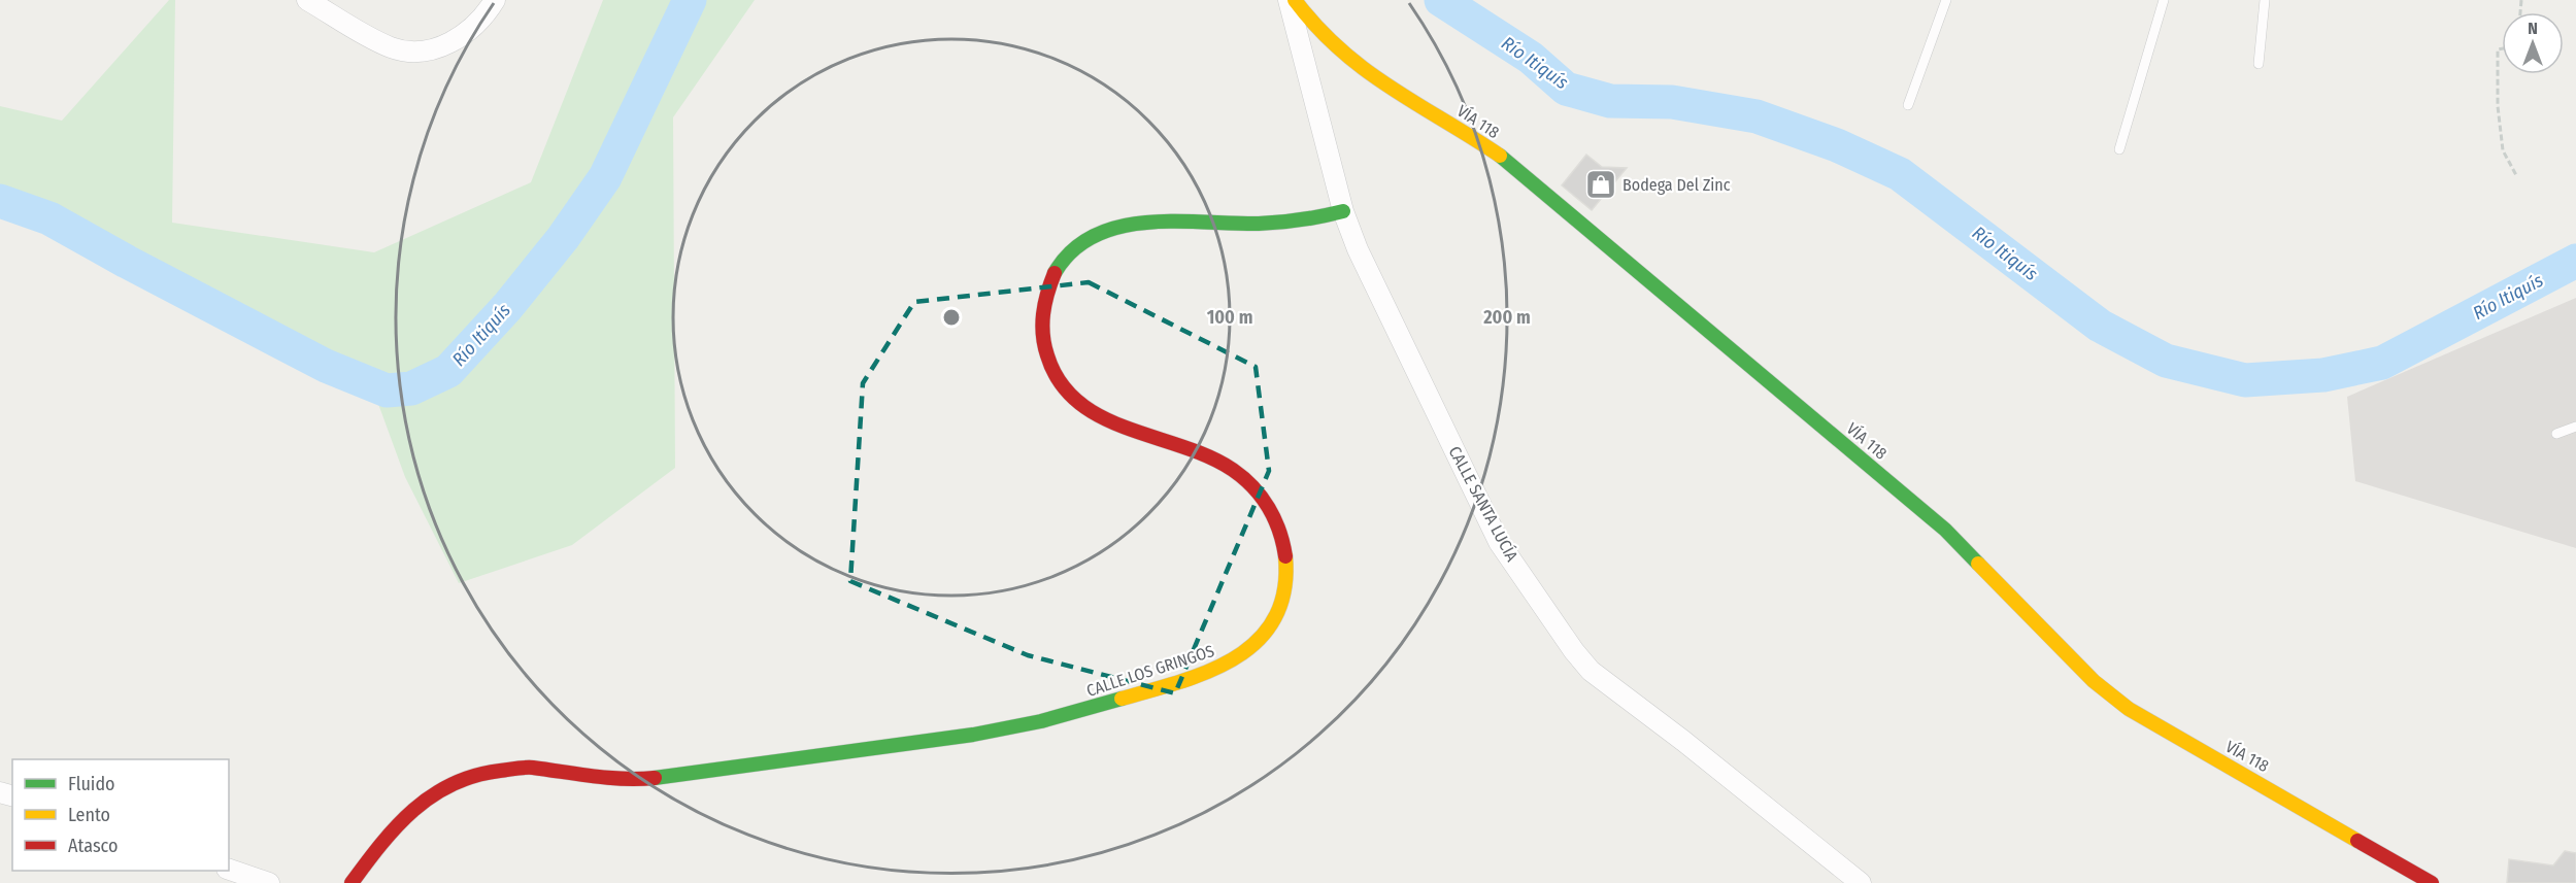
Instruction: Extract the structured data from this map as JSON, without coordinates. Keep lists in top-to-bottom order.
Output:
{
  "streets": {
    "street": ["VÍA 118", "CALLE SANTA LUCÍA", "CALLE LOS GRINGOS"]
  },
  "crossings": [
    ["CALLE SANTA LUCÍA", "CALLE LOS GRINGOS"]
  ],
  "water": ["Río Itiquís"],
  "places": {
    "shop": ["Bodega Del Zinc"]
  },
  "legend": ["Fluido", "Lento", "Atasco"],
  "north": "top",
  "rings": ["100 m", "200 m"]
}
